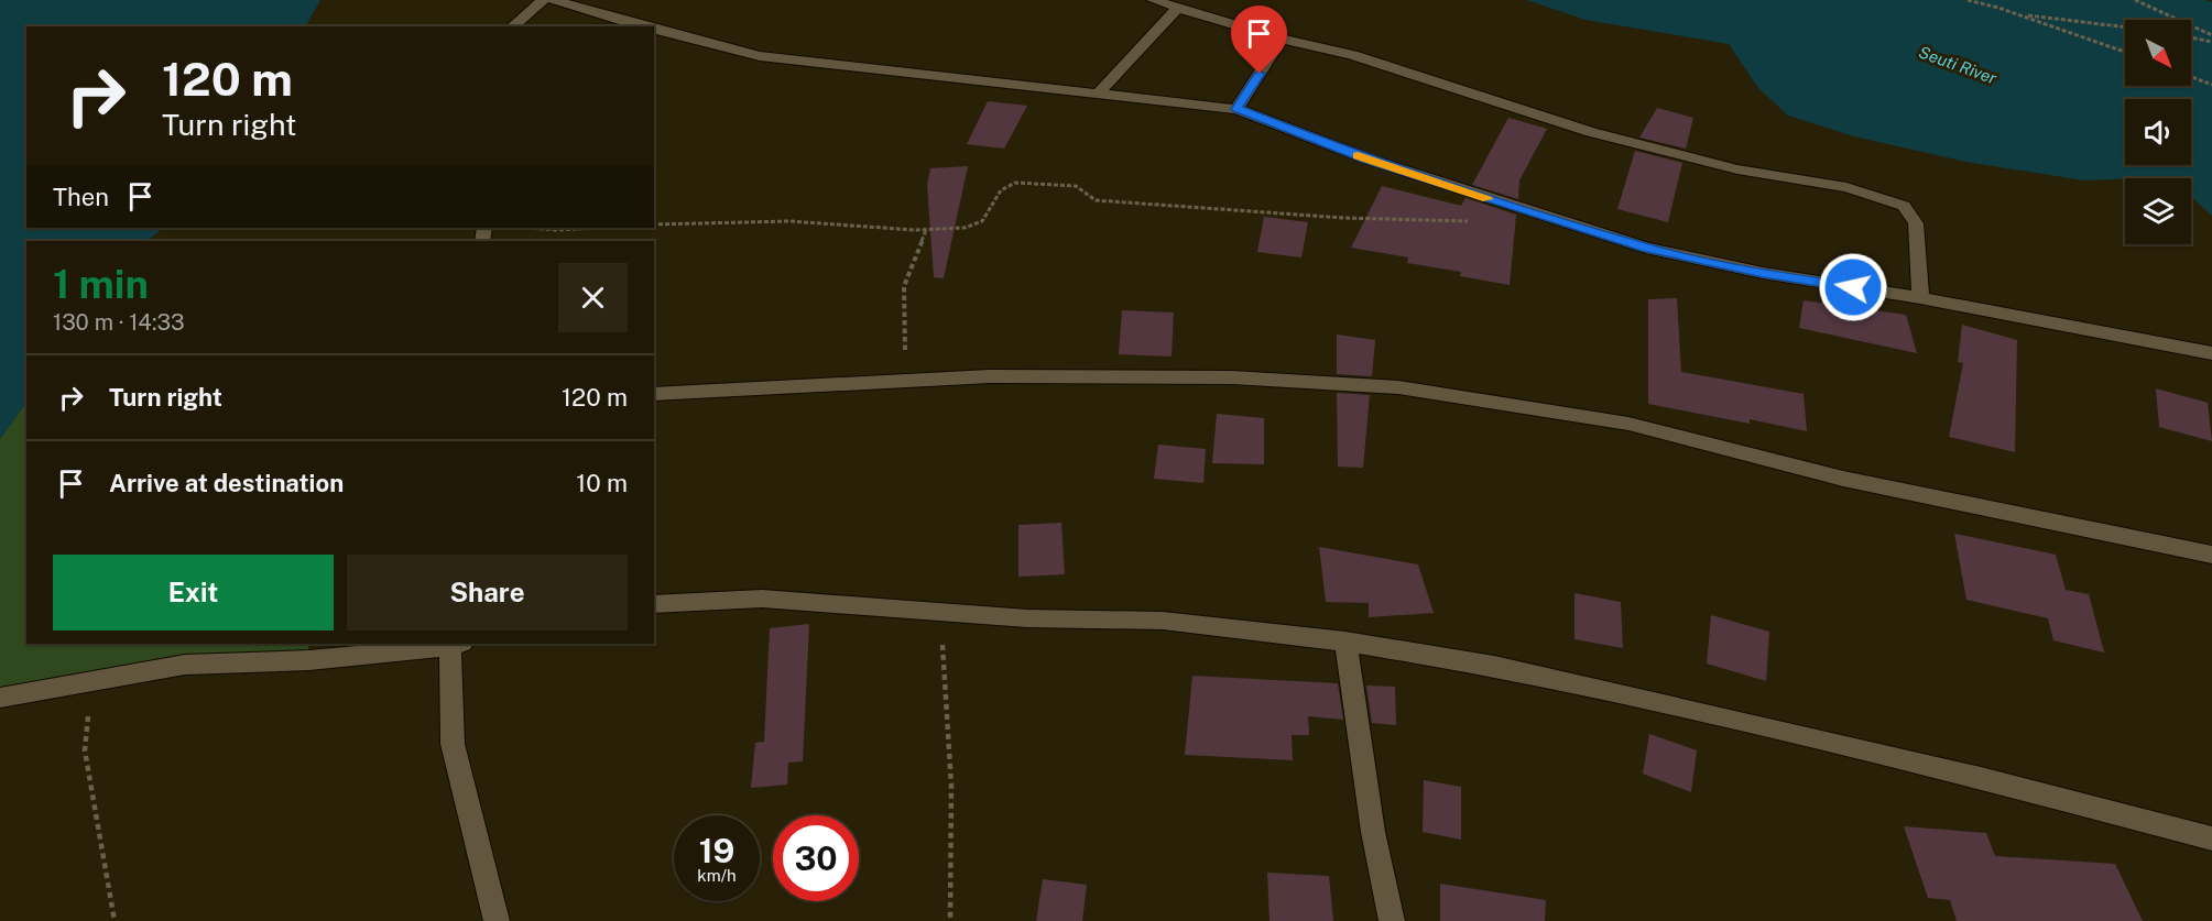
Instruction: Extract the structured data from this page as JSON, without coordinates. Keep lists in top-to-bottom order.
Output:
{
  "water": ["Seuti River"],
  "north": "bottom right",
  "page": {
    "turn": ["120 m", "Turn right"],
    "then": "Then",
    "heading": ["1 min", "130 m · 14:33"],
    "list": [
      {
        "name": "Turn right",
        "value": "120 m"
      },
      {
        "name": "Arrive at destination",
        "value": "10 m"
      }
    ],
    "buttons": ["Exit", "Share"],
    "speed": "19 km/h",
    "limit": "30"
  }
}
